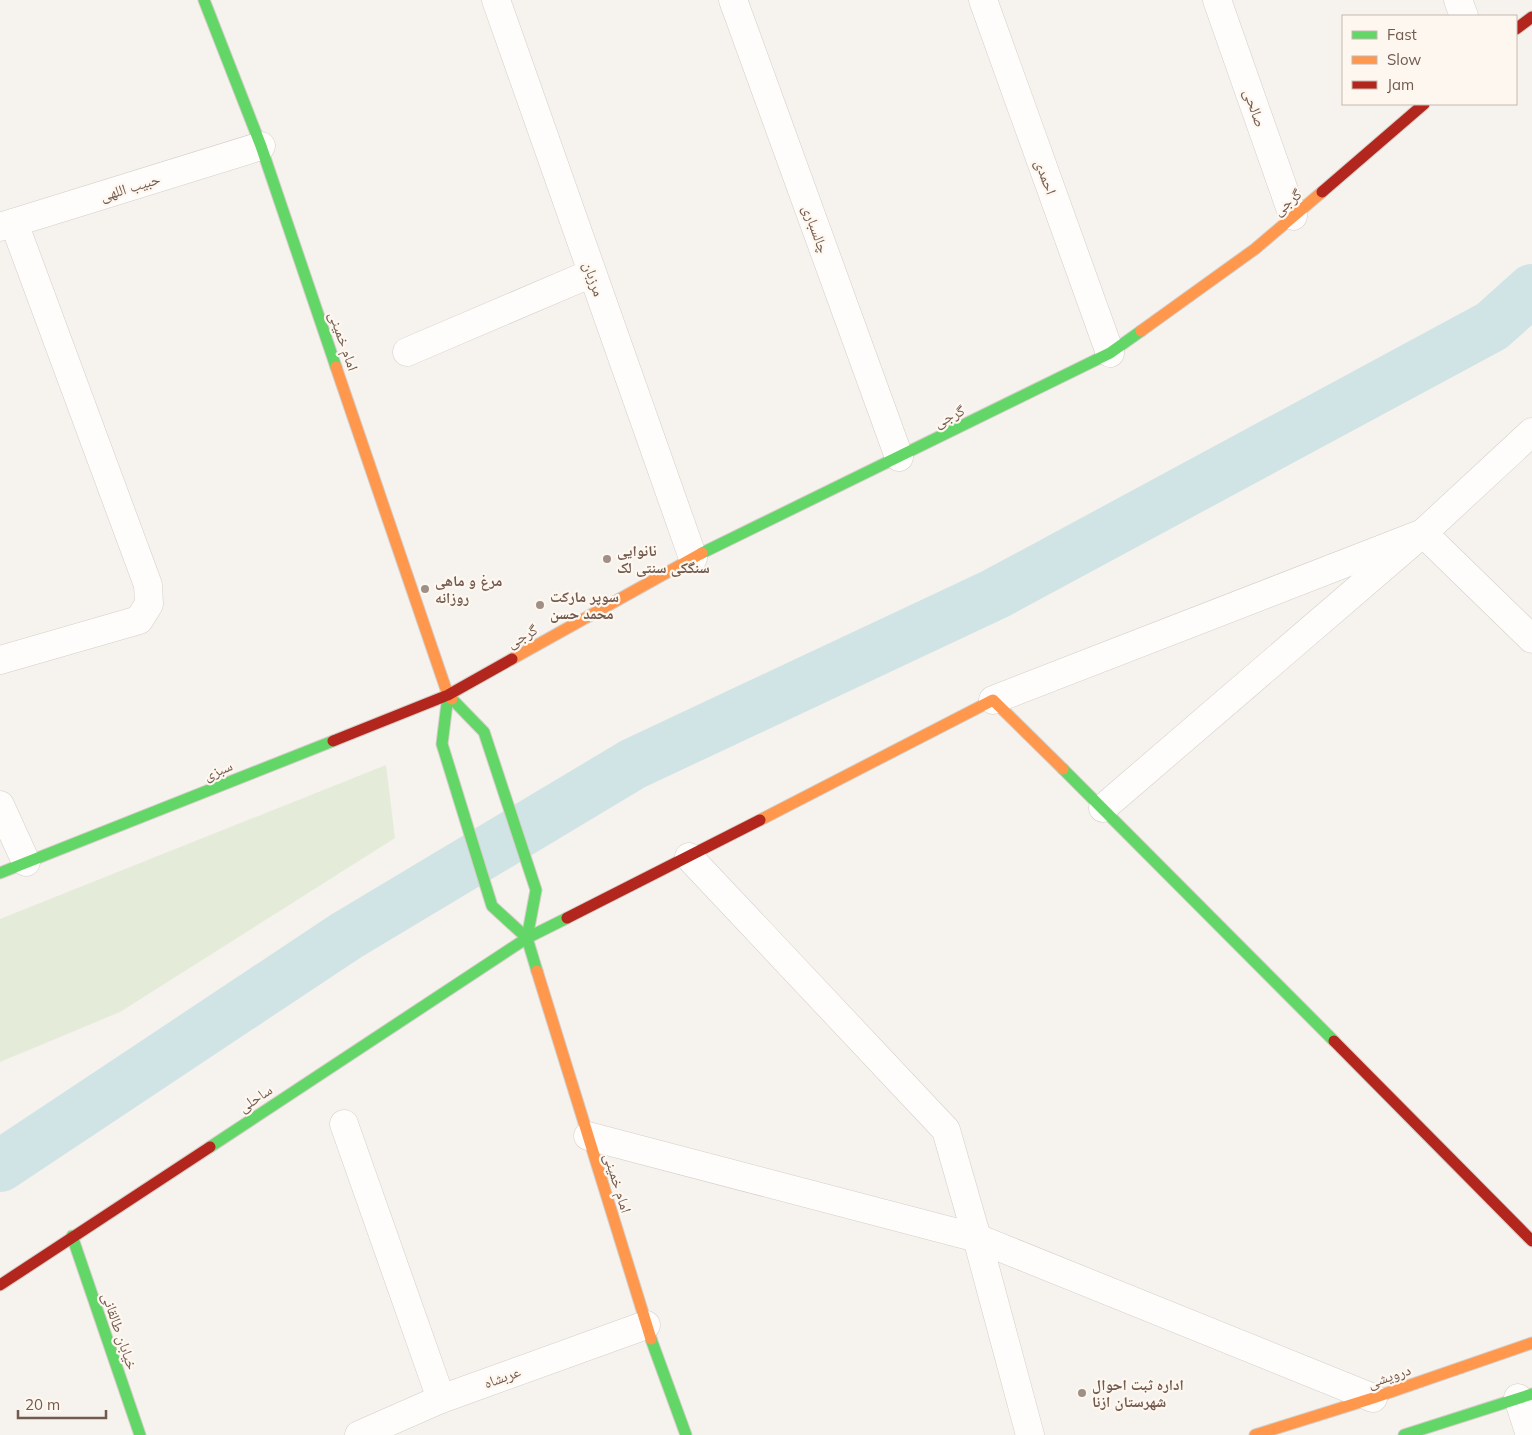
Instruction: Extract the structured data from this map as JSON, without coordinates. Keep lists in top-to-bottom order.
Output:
{
  "streets": {
    "main road": [
      "گرجی",
      "امام خمینی",
      "سبزی",
      "ساحلی",
      "خیابان طالقانی",
      "درویشی"
    ],
    "street": [
      "صالحی",
      "احمدی",
      "حبیب اللهی",
      "چالسباری",
      "مرزبان",
      "عربشاه"
    ]
  },
  "crossings": [
    ["صالحی", "گرجی"],
    ["احمدی", "گرجی"],
    ["حبیب اللهی", "امام خمینی"],
    ["گرجی", "چالسباری"],
    ["گرجی", "مرزبان"],
    ["گرجی", "امام خمینی"],
    ["گرجی", "سبزی"],
    ["امام خمینی", "سبزی"],
    ["امام خمینی", "ساحلی"],
    ["امام خمینی", "عربشاه"],
    ["ساحلی", "خیابان طالقانی"]
  ],
  "places": [
    "نانوایی سنگکی سنتی لک",
    "مرغ و ماهی روزانه",
    "سوپر مارکت محمد حسن",
    "اداره ثبت احوال شهرستان ازنا"
  ],
  "legend": ["Fast", "Slow", "Jam"],
  "scale_bar": "20 m"
}
